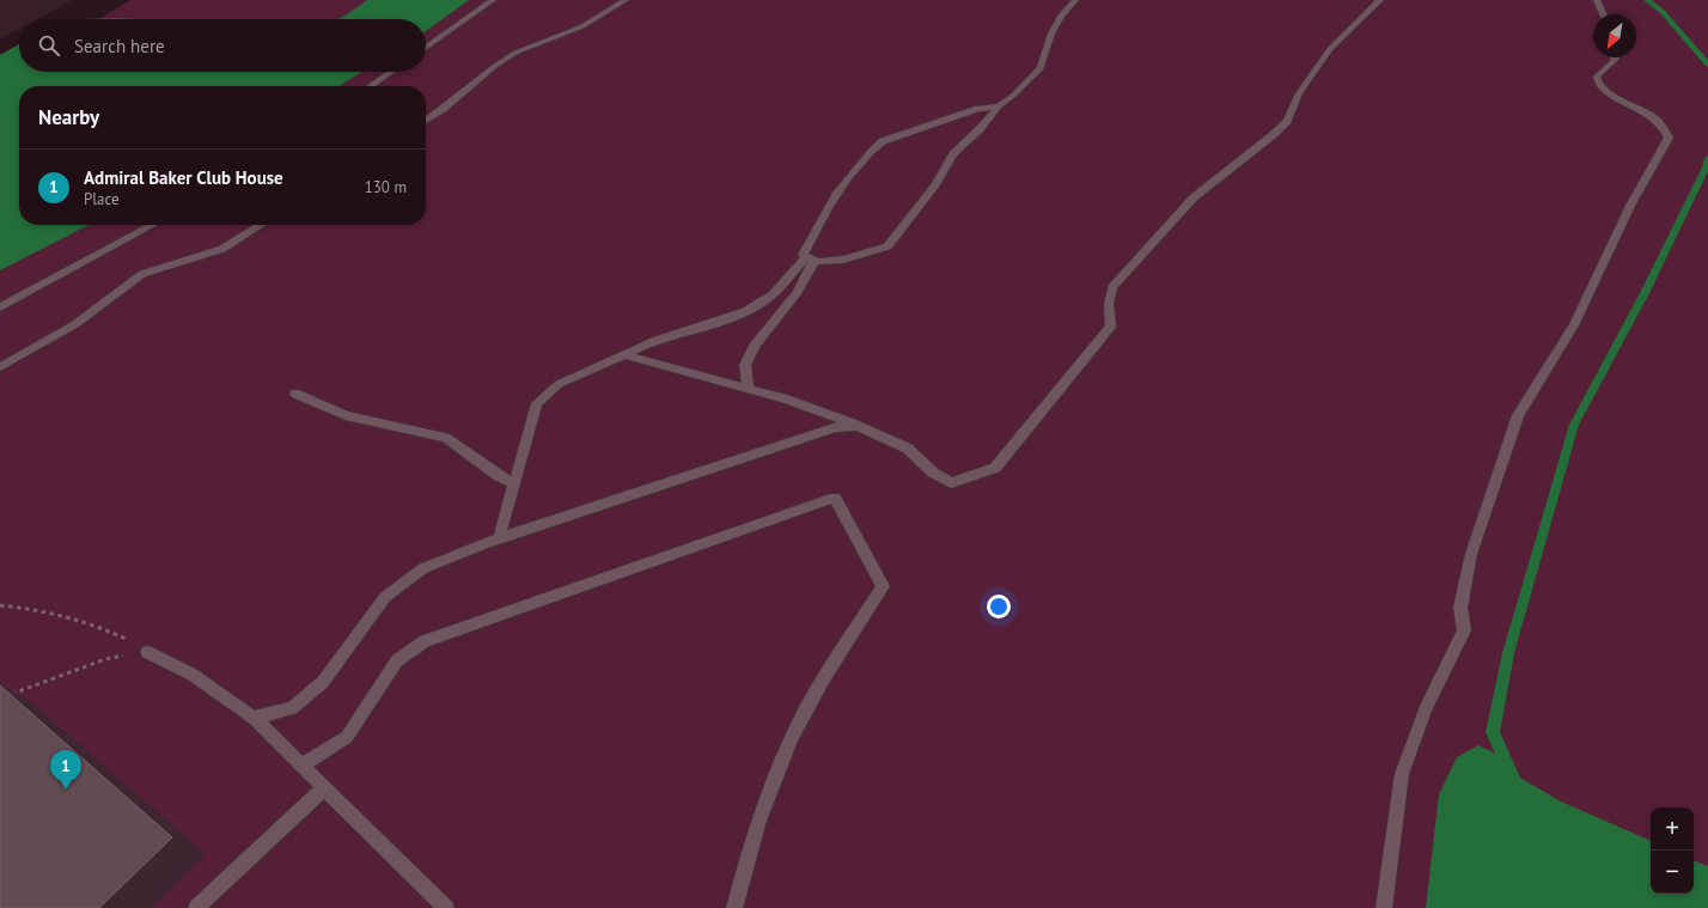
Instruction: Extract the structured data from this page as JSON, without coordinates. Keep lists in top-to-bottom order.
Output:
{
  "north": "bottom left",
  "page": {
    "search": "Search here",
    "heading": "Nearby",
    "list": [
      {
        "mark": "1",
        "name": "Admiral Baker Club House",
        "note": "Place",
        "value": "130 m"
      }
    ],
    "pins": "1",
    "map_buttons": ["+", "−"]
  }
}
